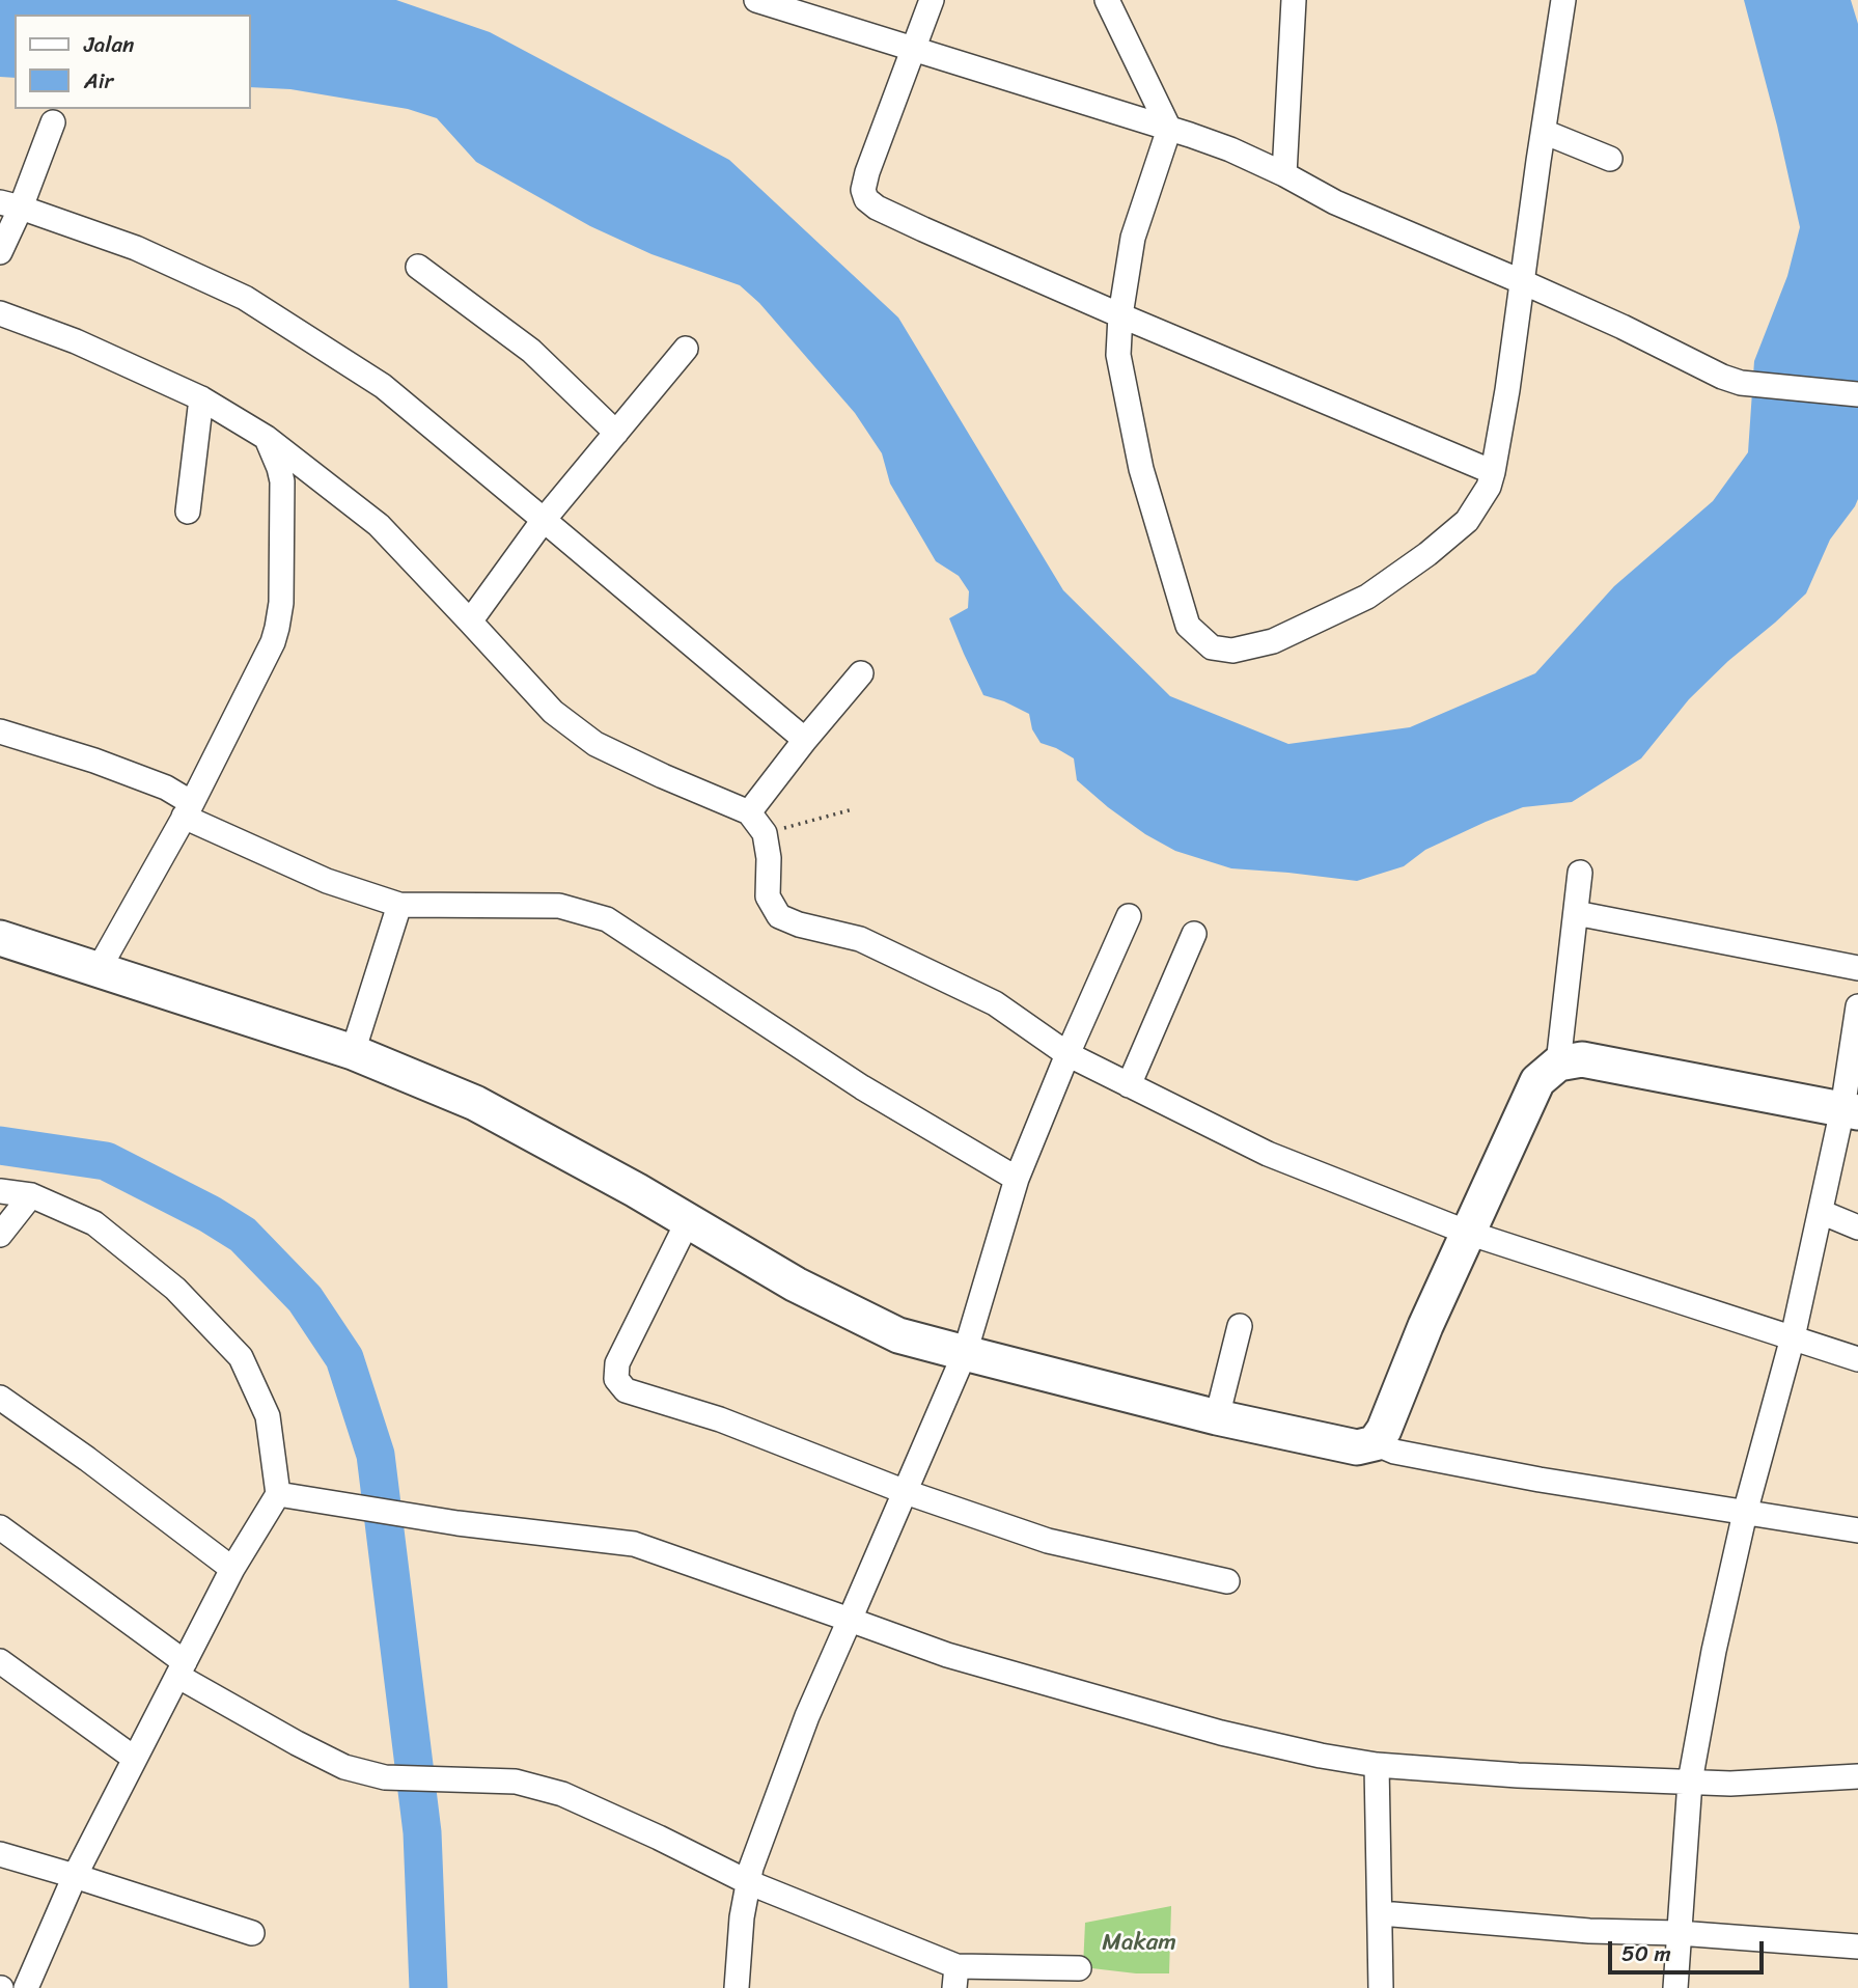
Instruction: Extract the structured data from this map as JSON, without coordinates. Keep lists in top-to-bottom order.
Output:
{
  "parks": ["Makam"],
  "legend": ["Jalan", "Air"],
  "scale_bar": "50 m"
}
